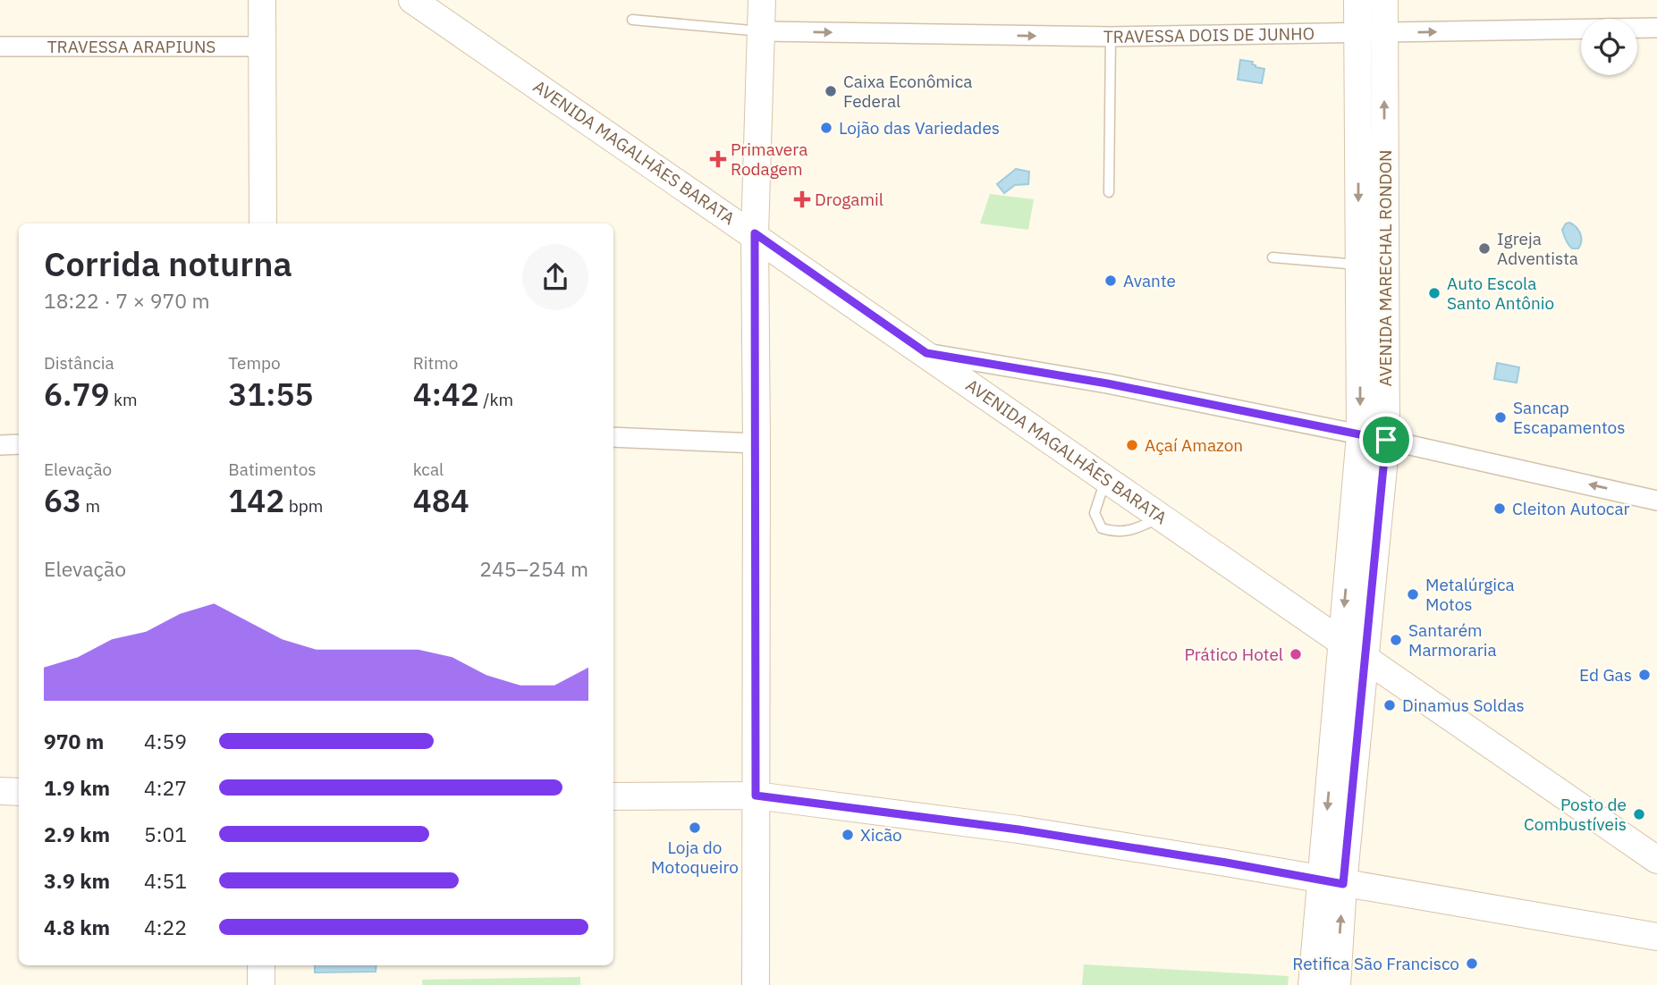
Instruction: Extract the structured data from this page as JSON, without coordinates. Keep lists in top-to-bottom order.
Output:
{
  "streets": {
    "main road": ["AVENIDA MAGALHÃES BARATA", "AVENIDA MARECHAL RONDON"],
    "street": ["TRAVESSA DOIS DE JUNHO", "TRAVESSA ARAPIUNS"]
  },
  "crossings": [
    ["TRAVESSA DOIS DE JUNHO", "AVENIDA MARECHAL RONDON"],
    ["AVENIDA MAGALHÃES BARATA", "AVENIDA MARECHAL RONDON"]
  ],
  "one_way": ["TRAVESSA DOIS DE JUNHO"],
  "places": {
    "other": [
      "Caixa Econômica Federal",
      "Lojão das Variedades",
      "Igreja Adventista",
      "Avante",
      "Auto Escola Santo Antônio",
      "Sancap Escapamentos",
      "Açaí Amazon",
      "Cleiton Autocar",
      "Metalúrgica Motos",
      "Santarém Marmoraria",
      "Prático Hotel",
      "Ed Gas",
      "Dinamus Soldas",
      "Posto de Combustíveis",
      "Loja do Motoqueiro",
      "Xicão",
      "Retifica São Francisco"
    ],
    "health": ["Primavera Rodagem", "Drogamil"]
  },
  "page": {
    "heading": ["Corrida noturna", "18:22 · 7 × 970 m"],
    "stats": [
      ["Distância", "6.79 km"],
      ["Tempo", "31:55"],
      ["Ritmo", "4:42 /km"],
      ["Elevação", "63 m"],
      ["Batimentos", "142 bpm"],
      ["kcal", "484"]
    ],
    "chart": ["Elevação", "245–254 m"],
    "list": [
      {
        "name": "970 m",
        "note": "4:59"
      },
      {
        "name": "1.9 km",
        "note": "4:27"
      },
      {
        "name": "2.9 km",
        "note": "5:01"
      },
      {
        "name": "3.9 km",
        "note": "4:51"
      },
      {
        "name": "4.8 km",
        "note": "4:22"
      }
    ]
  }
}
